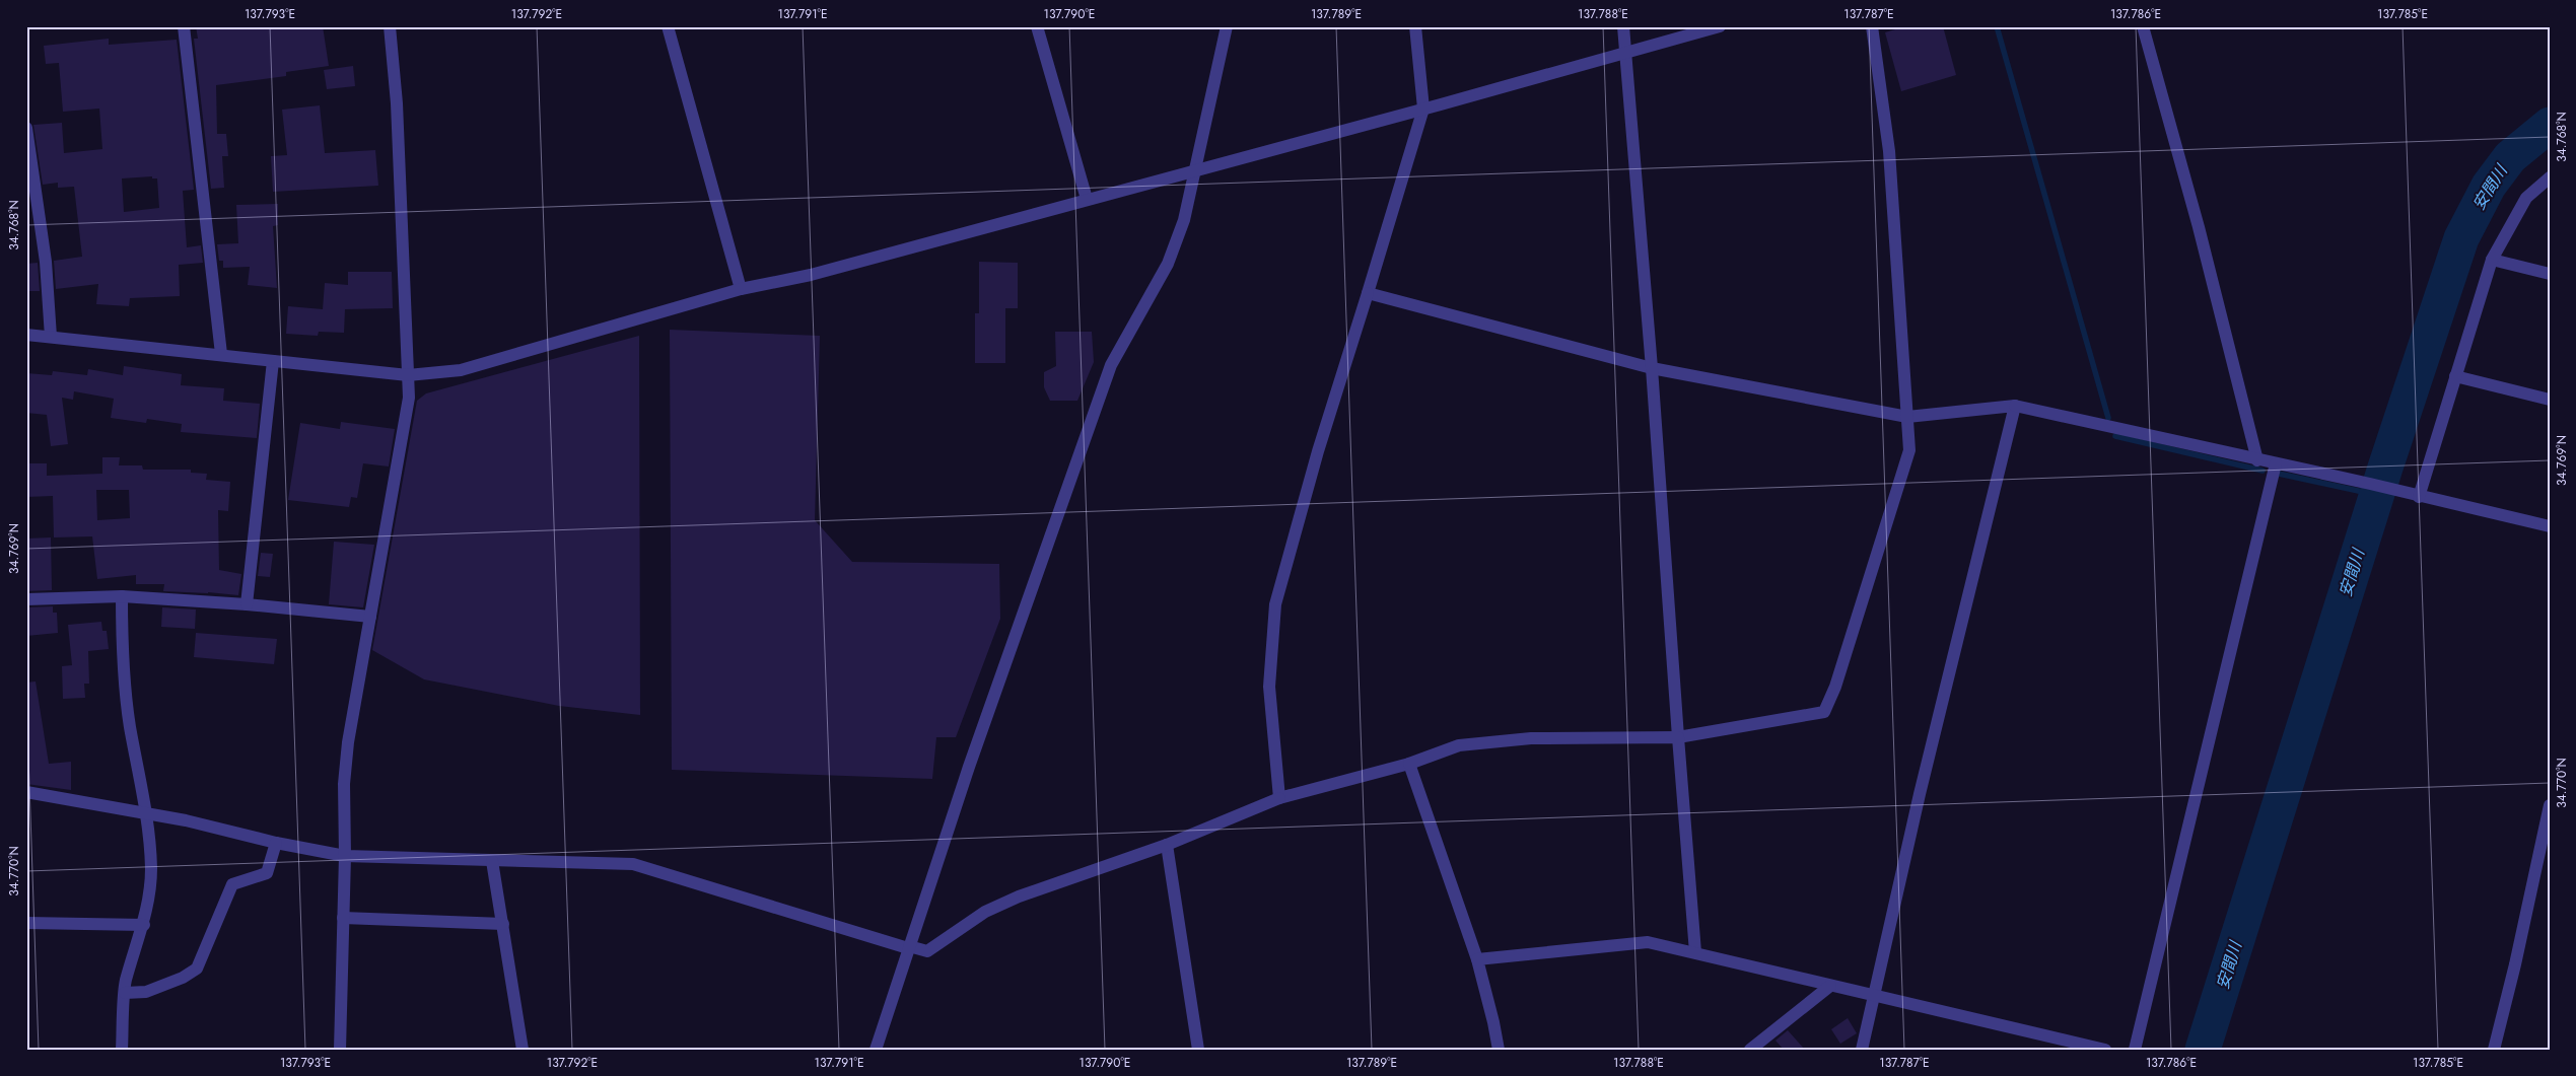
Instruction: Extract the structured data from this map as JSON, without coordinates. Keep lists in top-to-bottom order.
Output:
{
  "water": ["安間川"],
  "coordinates": [
    "137.793°E",
    "137.792°E",
    "137.791°E",
    "137.790°E",
    "137.789°E",
    "137.788°E",
    "137.787°E",
    "137.786°E",
    "137.785°E",
    "34.768°N",
    "34.769°N",
    "34.770°N"
  ]
}
